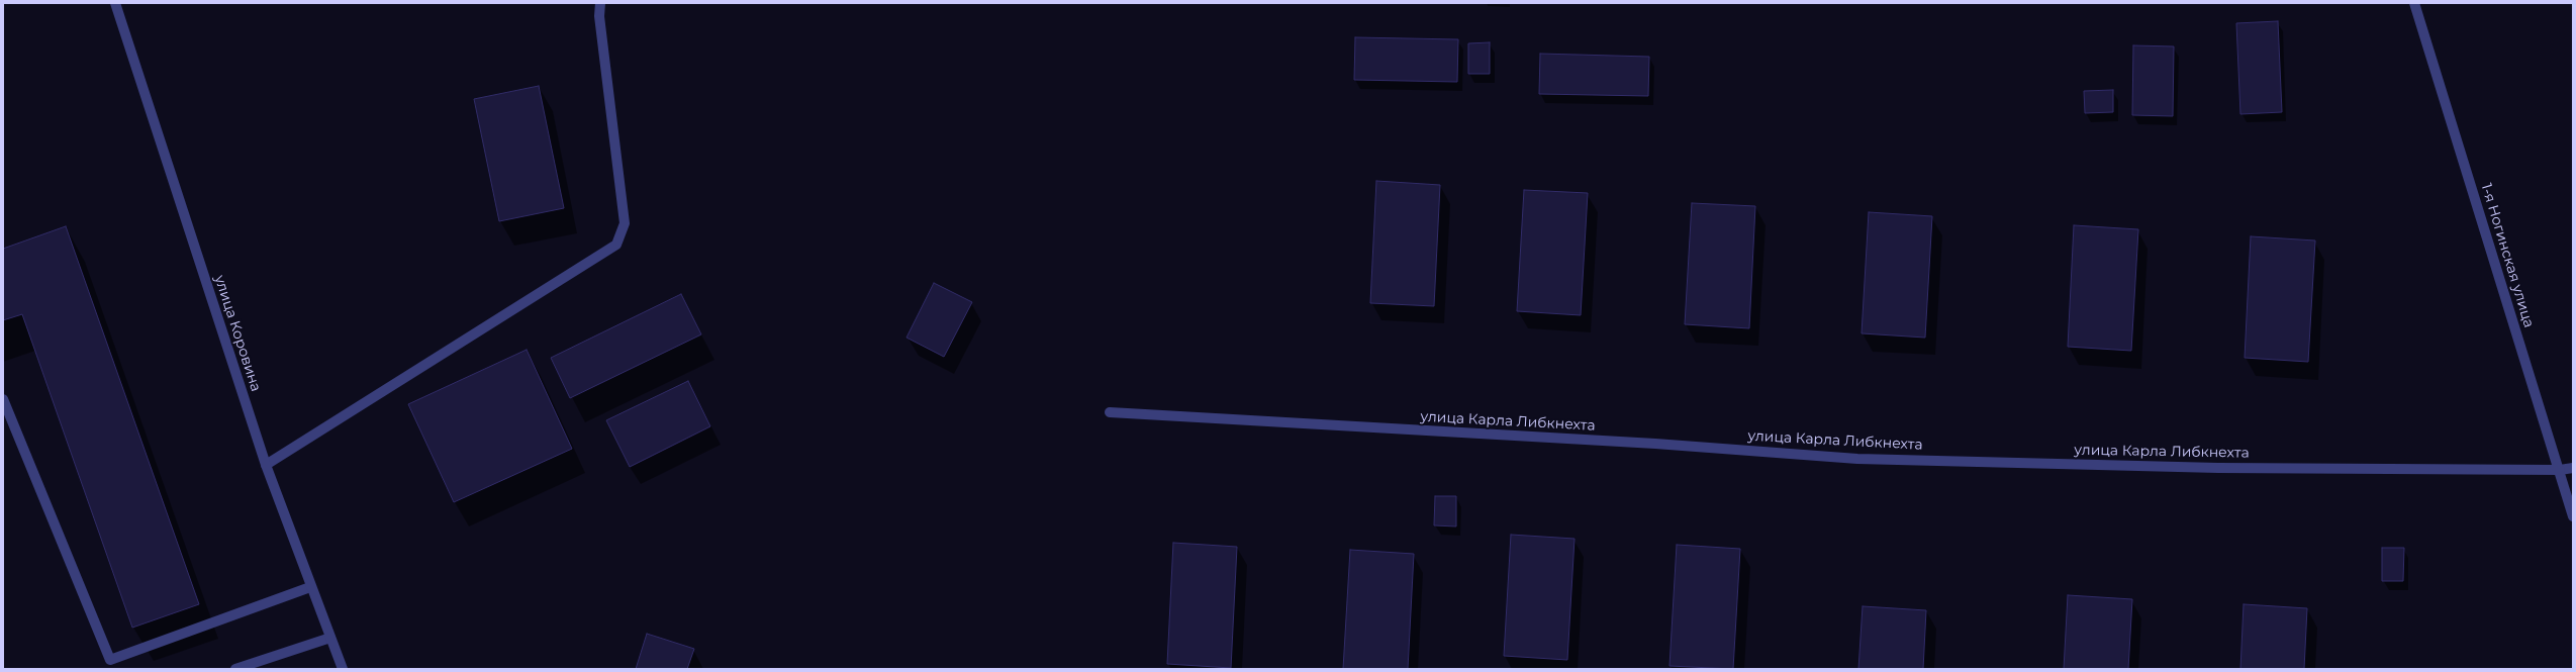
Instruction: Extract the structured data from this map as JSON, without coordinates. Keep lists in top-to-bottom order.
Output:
{
  "streets": {
    "street": ["1-я Ногинская улица", "улица Коровина", "улица Карла Либкнехта"]
  },
  "crossings": [
    ["1-я Ногинская улица", "улица Карла Либкнехта"]
  ]
}
